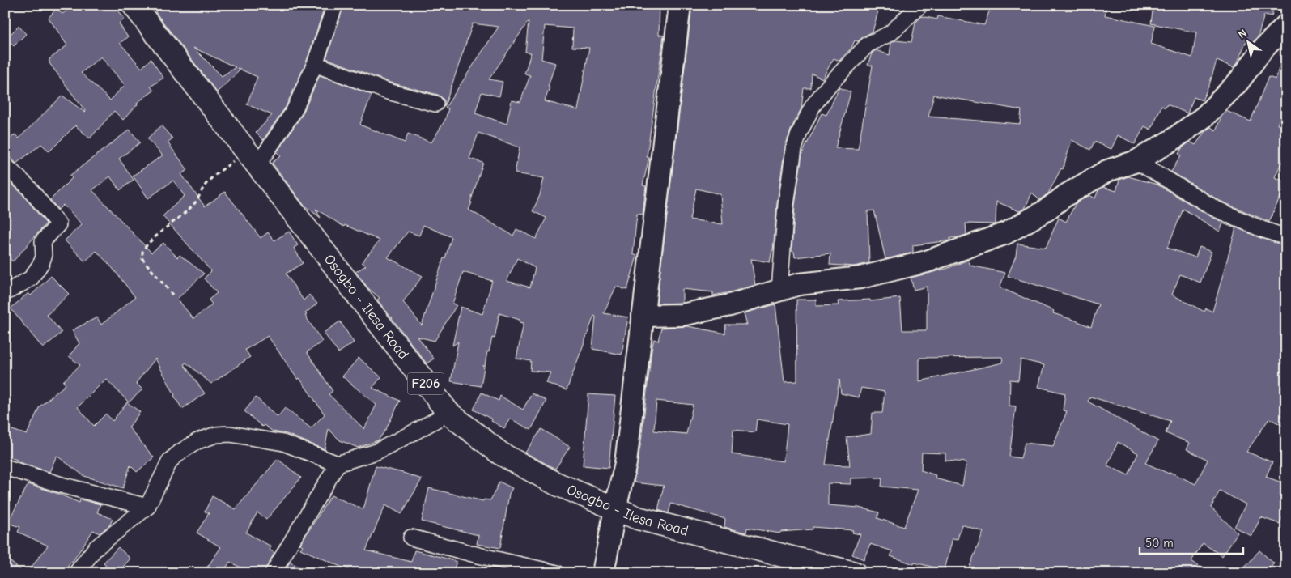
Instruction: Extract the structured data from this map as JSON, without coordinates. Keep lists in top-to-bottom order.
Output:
{
  "streets": {
    "main road": ["Osogbo - Ilesa Road", "F206"]
  },
  "scale_bar": "50 m",
  "north": "top left"
}
